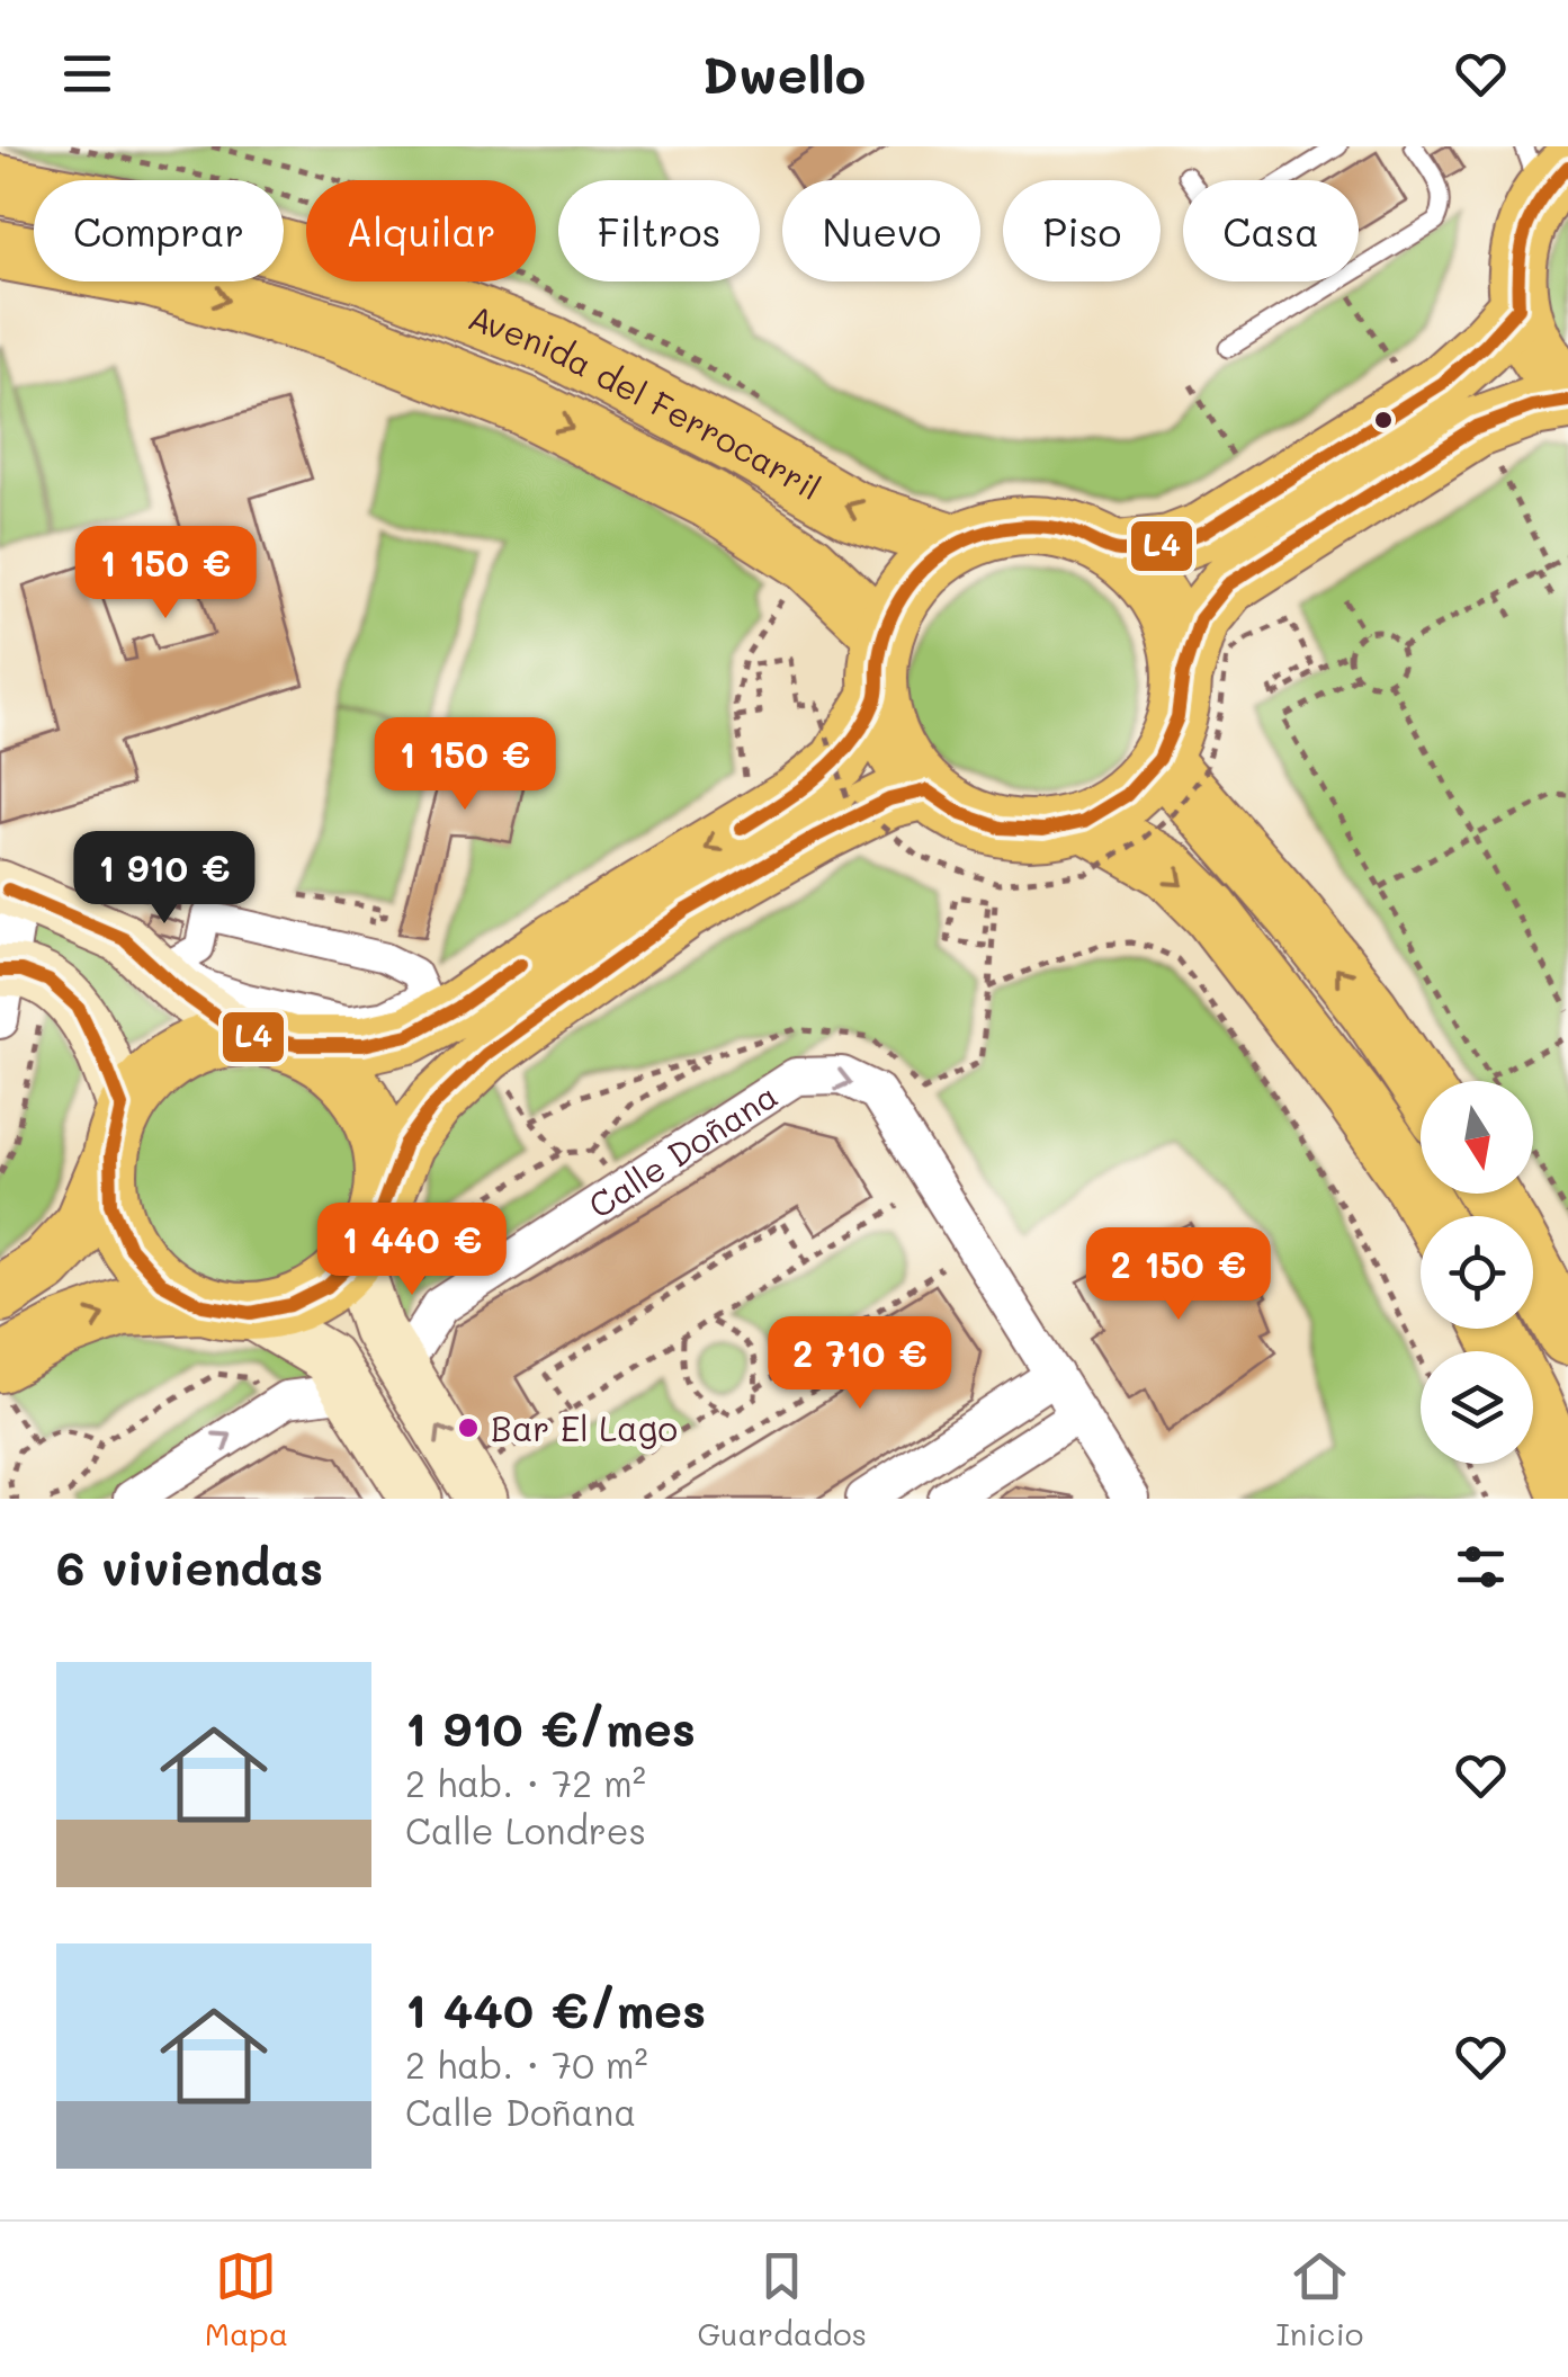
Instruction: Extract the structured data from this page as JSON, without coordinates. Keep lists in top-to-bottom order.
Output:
{
  "streets": {
    "highway": ["Avenida del Ferrocarril"],
    "street": ["Calle Doñana"]
  },
  "places": ["Bar El Lago"],
  "lines": ["transit line L4"],
  "north": "bottom",
  "page": {
    "header": "Dwello",
    "chip": [
      "Comprar",
      "Alquilar",
      "Filtros",
      "Nuevo",
      "Piso",
      "Casa"
    ],
    "price": [
      "1 150 €",
      "1 150 €",
      "1 910 €",
      "1 440 €",
      "2 150 €",
      "2 710 €"
    ],
    "heading": "6 viviendas",
    "list": [
      {
        "name": "1 910 €/mes",
        "note": "2 hab. · 72 m² · Calle Londres"
      },
      {
        "name": "1 440 €/mes",
        "note": "2 hab. · 70 m² · Calle Doñana"
      }
    ],
    "tabs": ["Mapa", "Guardados", "Inicio"]
  }
}
